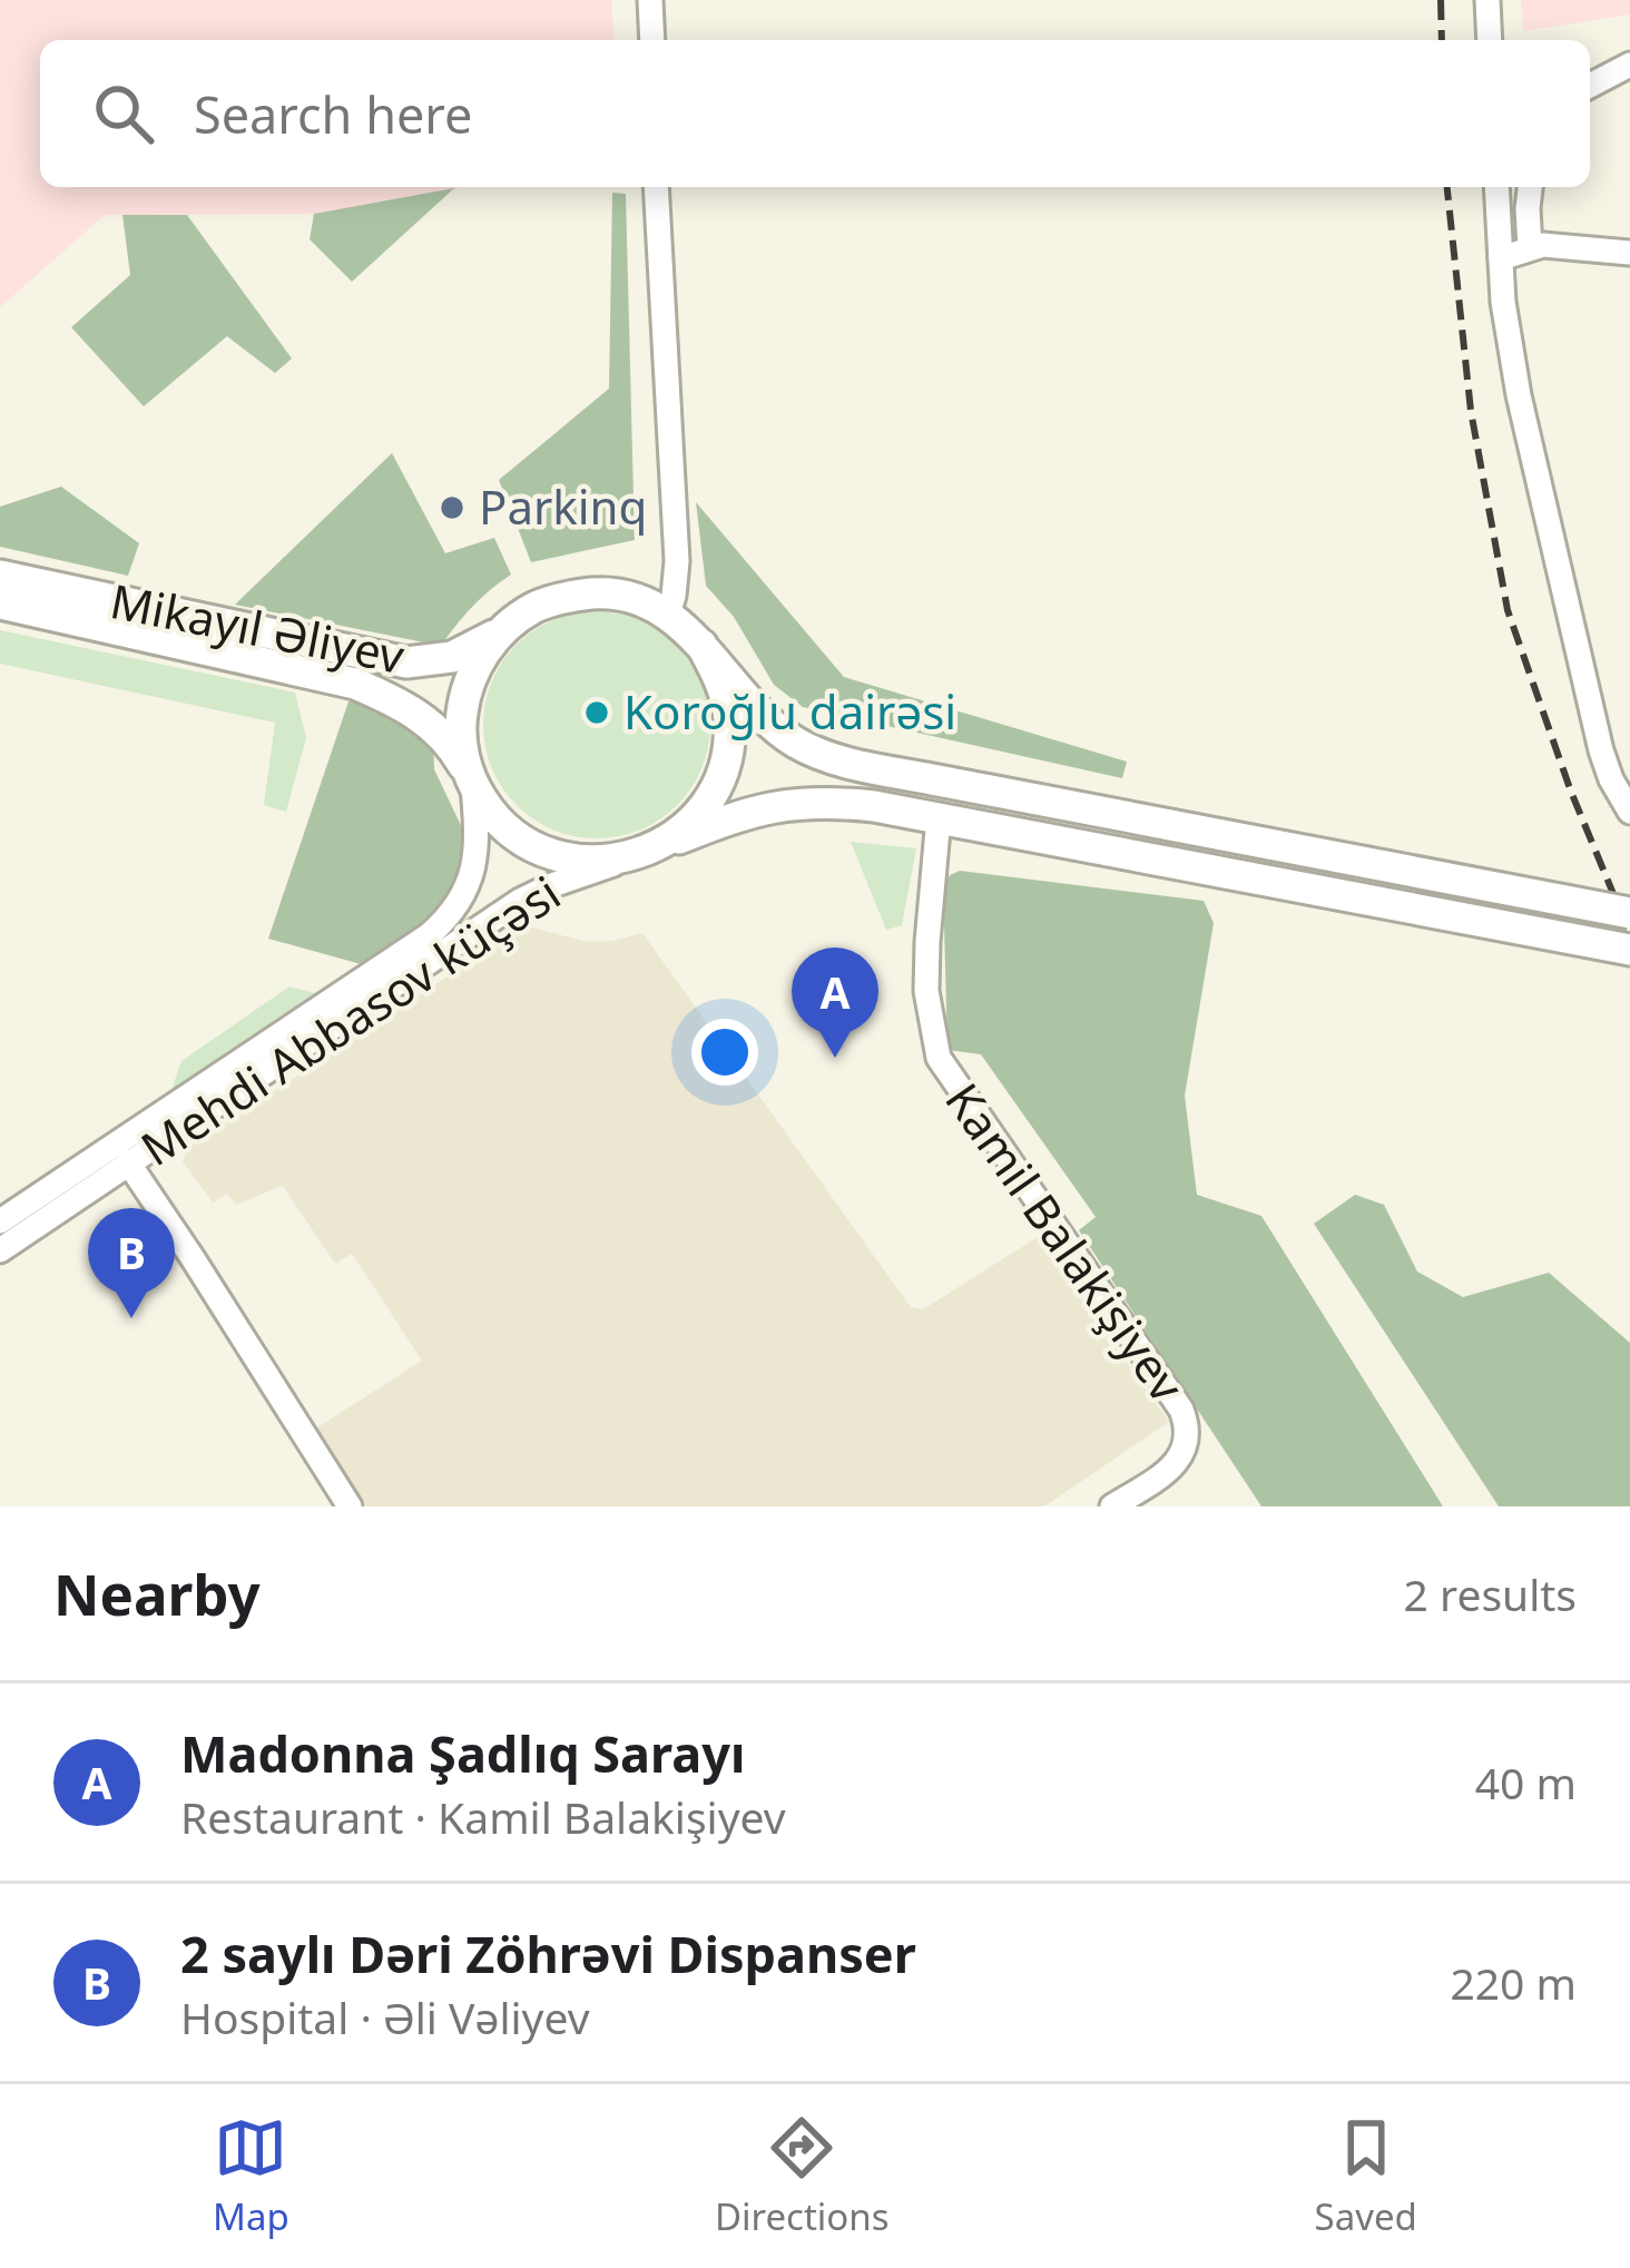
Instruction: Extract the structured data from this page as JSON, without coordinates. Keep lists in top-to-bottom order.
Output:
{
  "streets": {
    "main road": ["Mikayıl Əliyev"],
    "street": ["Mehdi Abbasov küçəsi", "Kamil Balakişiyev"]
  },
  "crossings": [
    ["Mikayıl Əliyev", "Mehdi Abbasov küçəsi"]
  ],
  "places": ["Parkinq", "Koroğlu dairəsi"],
  "page": {
    "search": "Search here",
    "pins": ["A", "B"],
    "heading": ["Nearby", "2 results"],
    "list": [
      {
        "mark": "A",
        "name": "Madonna Şadlıq Sarayı",
        "note": "Restaurant · Kamil Balakişiyev",
        "value": "40 m"
      },
      {
        "mark": "B",
        "name": "2 saylı Dəri Zöhrəvi Dispanser",
        "note": "Hospital · Əli Vəliyev",
        "value": "220 m"
      }
    ],
    "nav": ["Map", "Directions", "Saved"]
  }
}
